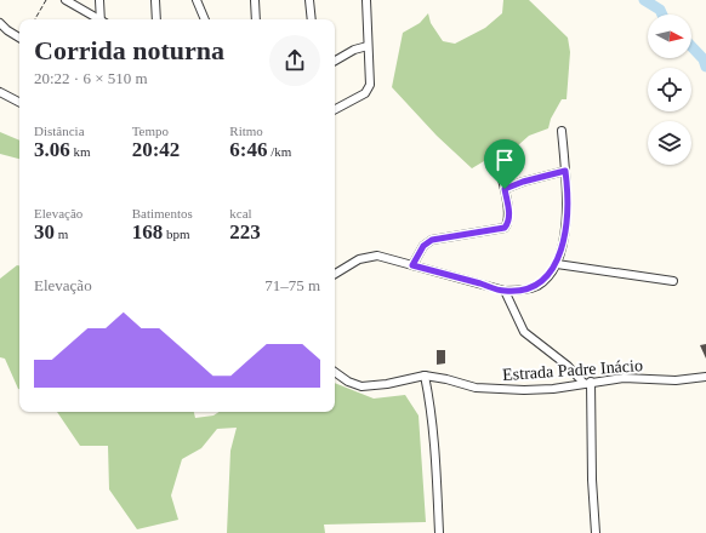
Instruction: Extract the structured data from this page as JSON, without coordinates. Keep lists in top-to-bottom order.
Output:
{
  "streets": {
    "street": ["Estrada Padre Inácio"]
  },
  "north": "right",
  "page": {
    "heading": ["Corrida noturna", "20:22 · 6 × 510 m"],
    "stats": [
      ["Distância", "3.06 km"],
      ["Tempo", "20:42"],
      ["Ritmo", "6:46 /km"],
      ["Elevação", "30 m"],
      ["Batimentos", "168 bpm"],
      ["kcal", "223"]
    ],
    "chart": ["Elevação", "71–75 m"]
  }
}
